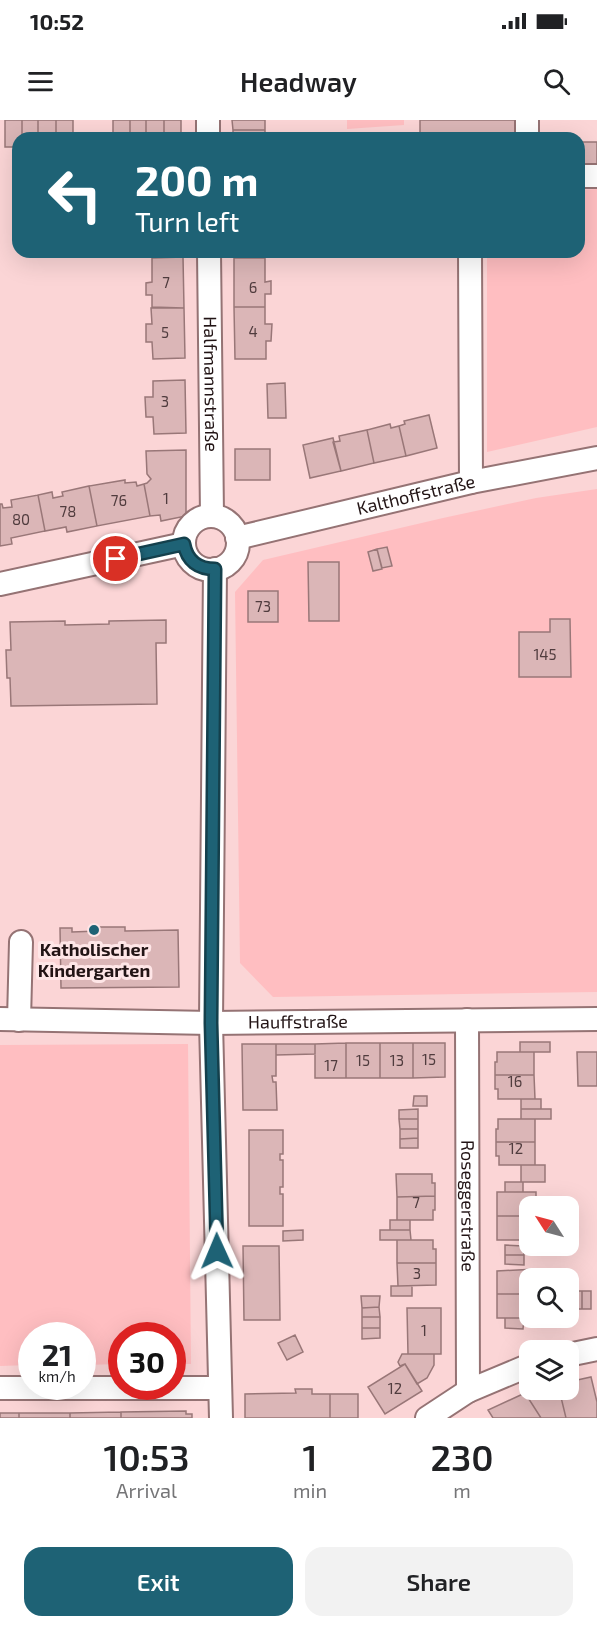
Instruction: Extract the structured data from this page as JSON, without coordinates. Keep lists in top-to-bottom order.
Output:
{
  "streets": {
    "street": [
      "Halfmannstraße",
      "Kalthoffstraße",
      "Hauffstraße",
      "Roseggerstraße"
    ]
  },
  "crossings": [
    ["Halfmannstraße", "Kalthoffstraße"],
    ["Hauffstraße", "Roseggerstraße"]
  ],
  "places": ["Katholischer Kindergarten"],
  "house_numbers": [
    "7",
    "6",
    "4",
    "5",
    "3",
    "1",
    "76",
    "78",
    "80",
    "73",
    "145",
    "15",
    "15",
    "13",
    "17",
    "16",
    "12",
    "7",
    "3",
    "1",
    "12"
  ],
  "north": "top left",
  "page": {
    "status": "10:52",
    "header": "Headway",
    "turn": ["200 m", "Turn left"],
    "speed": "21 km/h",
    "limit": "30",
    "eta": [
      "10:53",
      "Arrival",
      "1",
      "min",
      "230",
      "m"
    ],
    "buttons": ["Exit", "Share"]
  }
}
